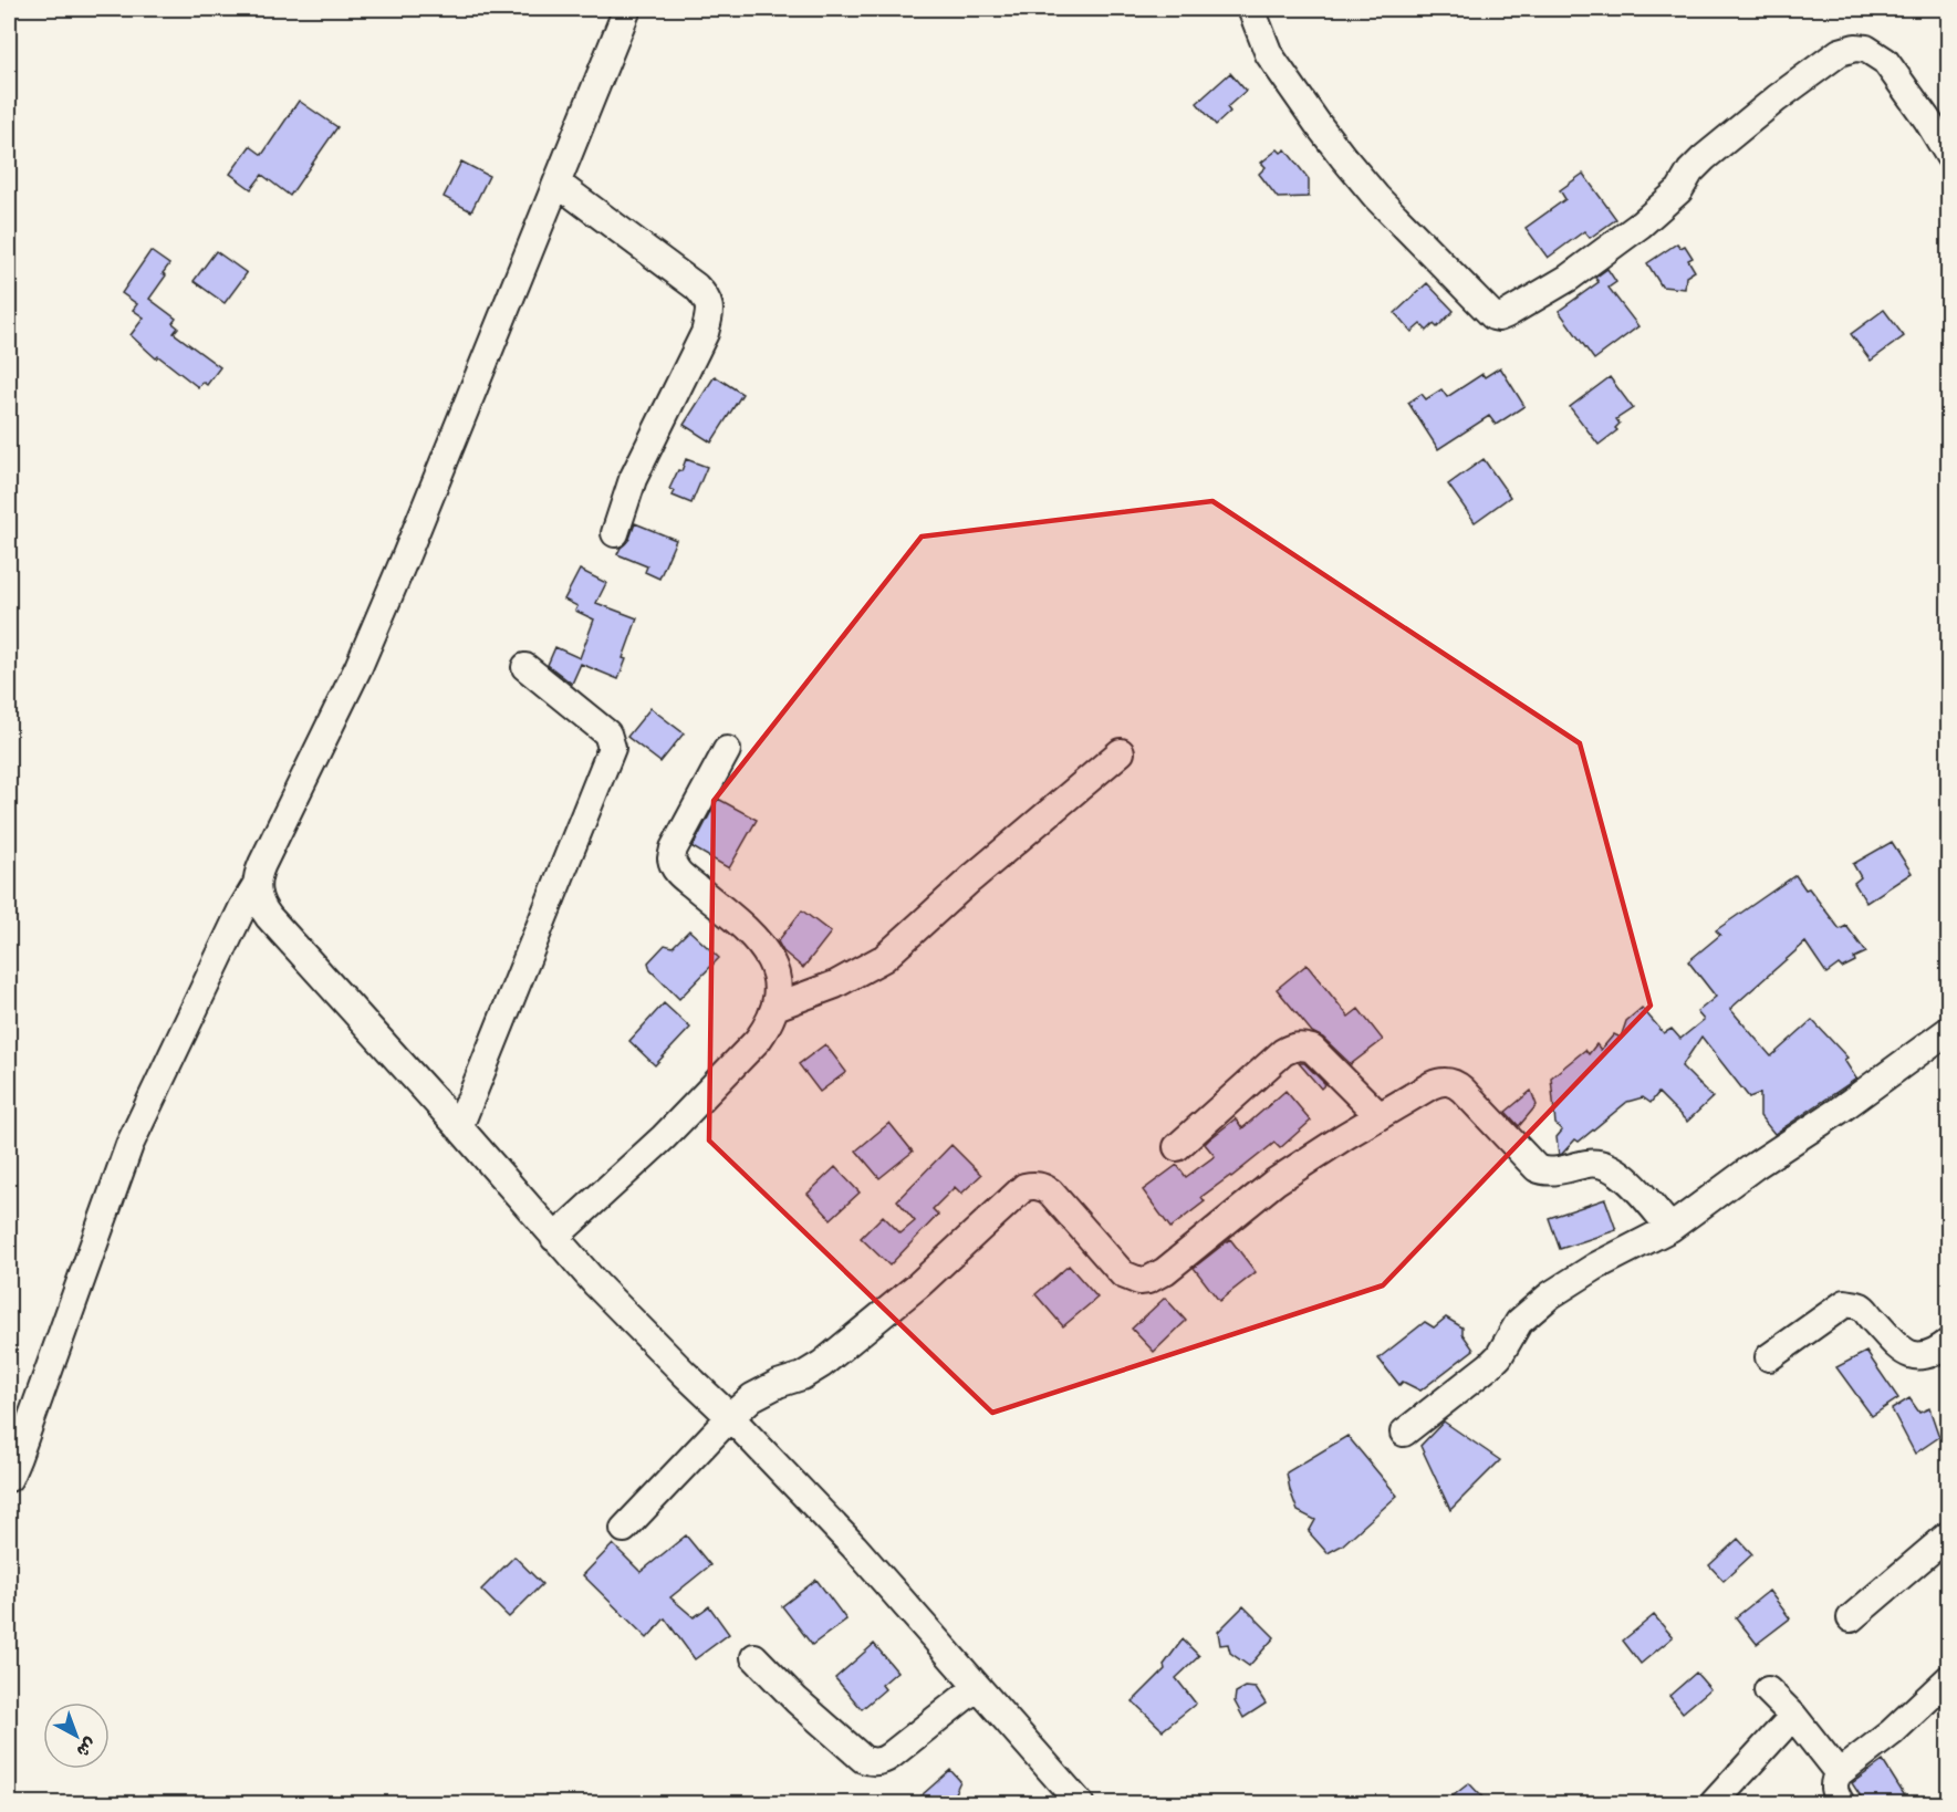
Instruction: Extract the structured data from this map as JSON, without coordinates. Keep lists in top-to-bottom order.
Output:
{
  "north": "bottom right"
}
